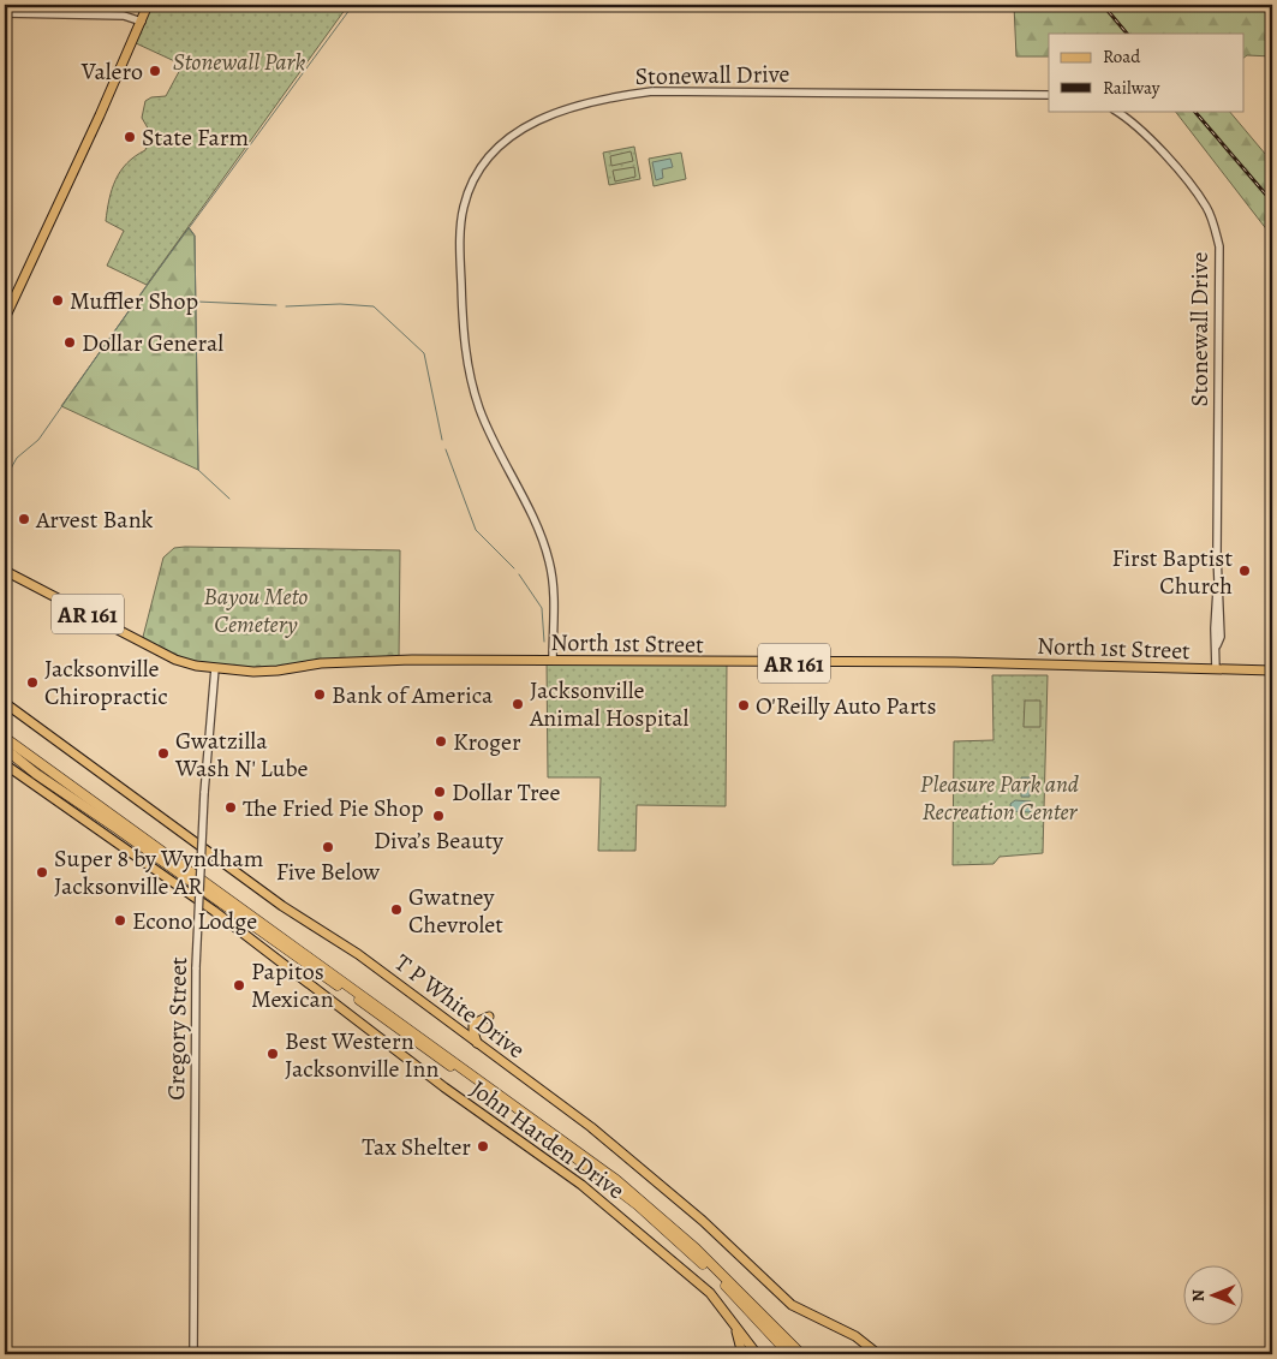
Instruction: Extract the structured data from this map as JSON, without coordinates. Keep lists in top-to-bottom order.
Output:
{
  "streets": {
    "main road": [
      "AR 161",
      "North 1st Street",
      "T P White Drive",
      "John Harden Drive"
    ],
    "street": ["Stonewall Drive", "Gregory Street"]
  },
  "crossings": [
    ["Stonewall Drive", "North 1st Street"],
    ["North 1st Street", "Gregory Street"]
  ],
  "parks": ["Stonewall Park", "Bayou Meto Cemetery", "Pleasure Park and Recreation Center"],
  "places": [
    "Valero",
    "State Farm",
    "Muffler Shop",
    "Dollar General",
    "Arvest Bank",
    "First Baptist Church",
    "Jacksonville Chiropractic",
    "Bank of America",
    "Jacksonville Animal Hospital",
    "O'Reilly Auto Parts",
    "Kroger",
    "Gwatzilla Wash N' Lube",
    "Dollar Tree",
    "The Fried Pie Shop",
    "Diva’s Beauty",
    "Five Below",
    "Super 8 by Wyndham Jacksonville AR",
    "Gwatney Chevrolet",
    "Econo Lodge",
    "Papitos Mexican",
    "Best Western Jacksonville Inn",
    "Tax Shelter"
  ],
  "legend": ["Road", "Railway"],
  "north": "left"
}
